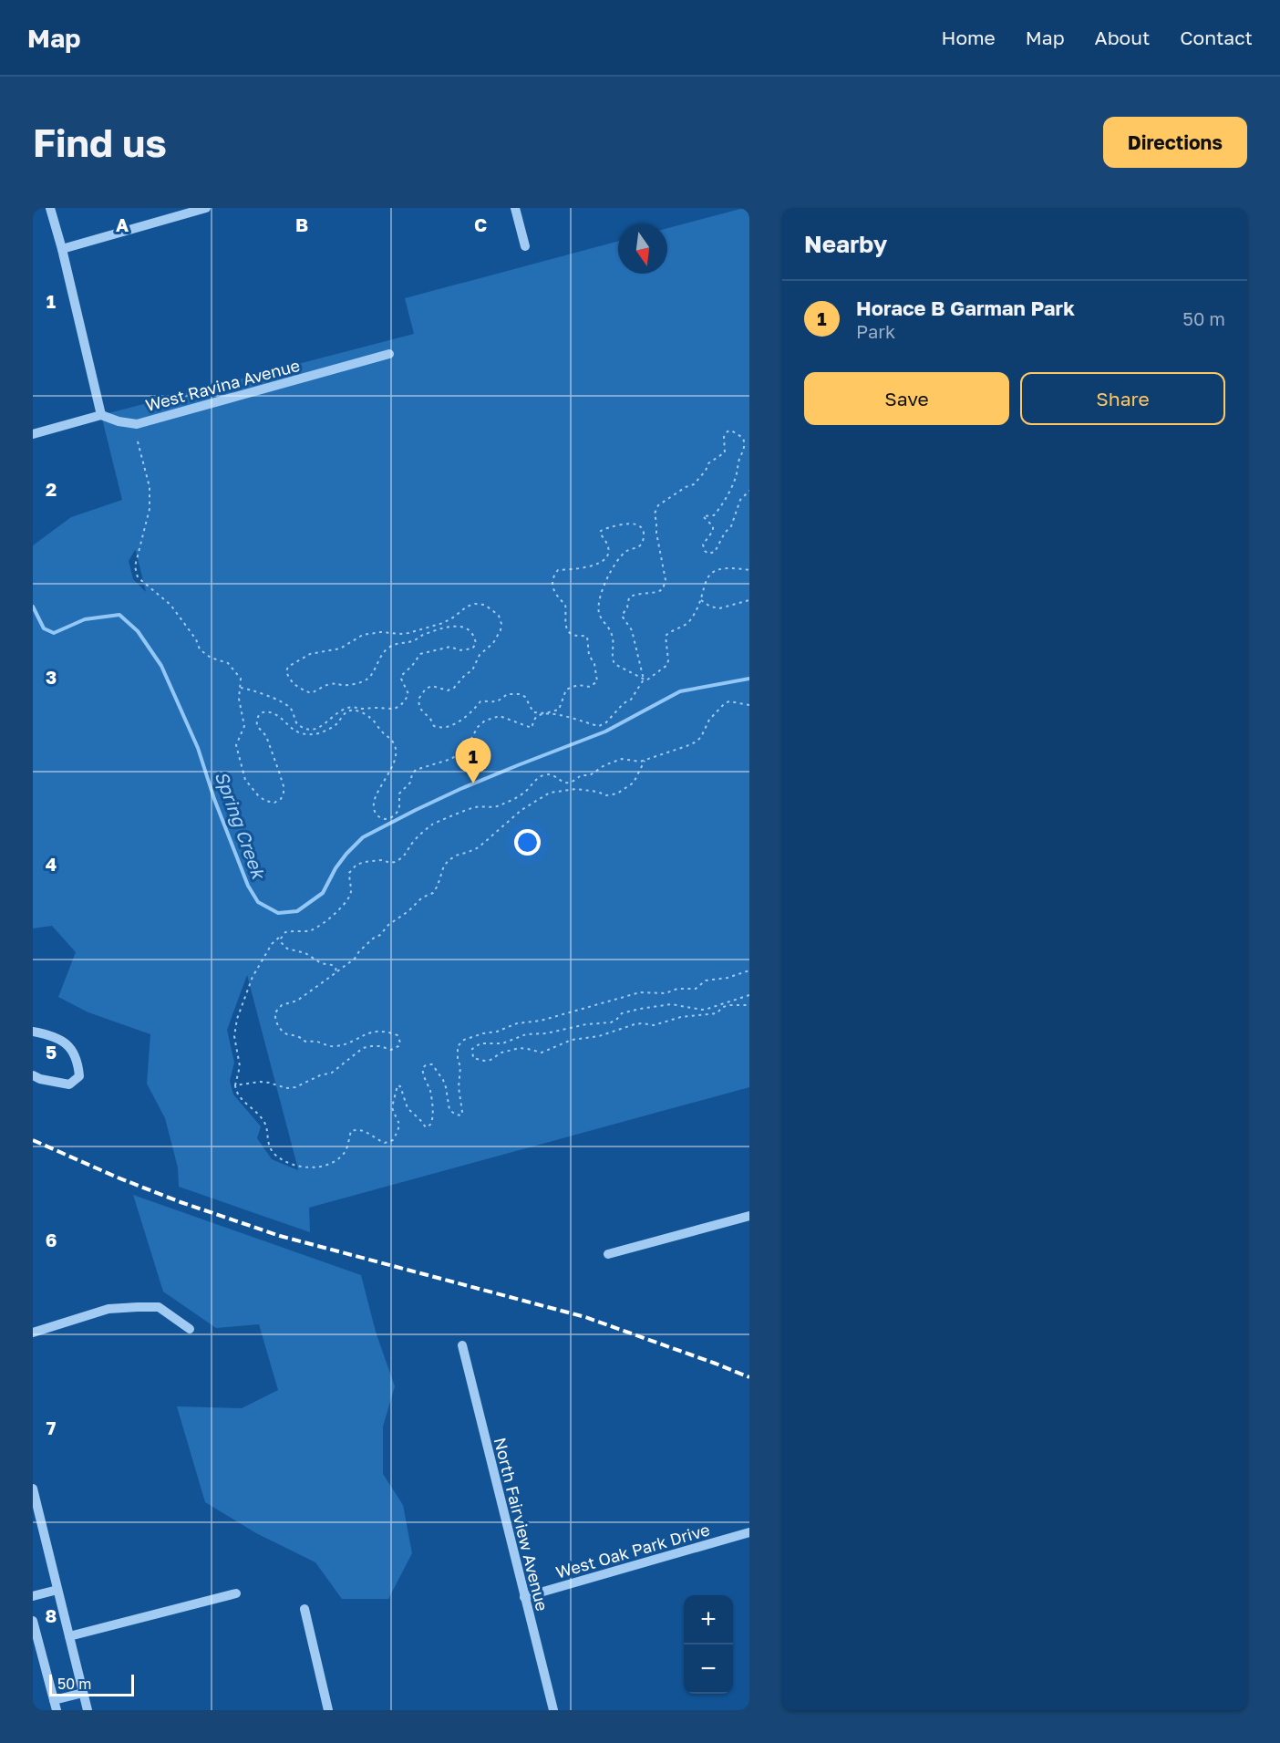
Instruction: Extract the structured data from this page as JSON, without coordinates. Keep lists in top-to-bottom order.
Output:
{
  "streets": {
    "street": ["West Ravina Avenue", "North Fairview Avenue", "West Oak Park Drive"]
  },
  "crossings": [
    ["North Fairview Avenue", "West Oak Park Drive"]
  ],
  "water": ["Spring Creek"],
  "scale_bar": "50 m",
  "north": "bottom",
  "page": {
    "header": "Map",
    "nav": [
      "Home",
      "Map",
      "About",
      "Contact"
    ],
    "buttons": [
      "Directions",
      ["Save", "Share"]
    ],
    "title": "Find us",
    "heading": "Nearby",
    "list": [
      {
        "mark": "1",
        "name": "Horace B Garman Park",
        "note": "Park",
        "value": "50 m"
      }
    ],
    "pins": "1",
    "map_buttons": ["+", "−"],
    "scale": "50 m"
  },
  "grid": {
    "columns": ["A", "B", "C"],
    "rows": [
      "1",
      "2",
      "3",
      "4",
      "5",
      "6",
      "7",
      "8"
    ]
  }
}
